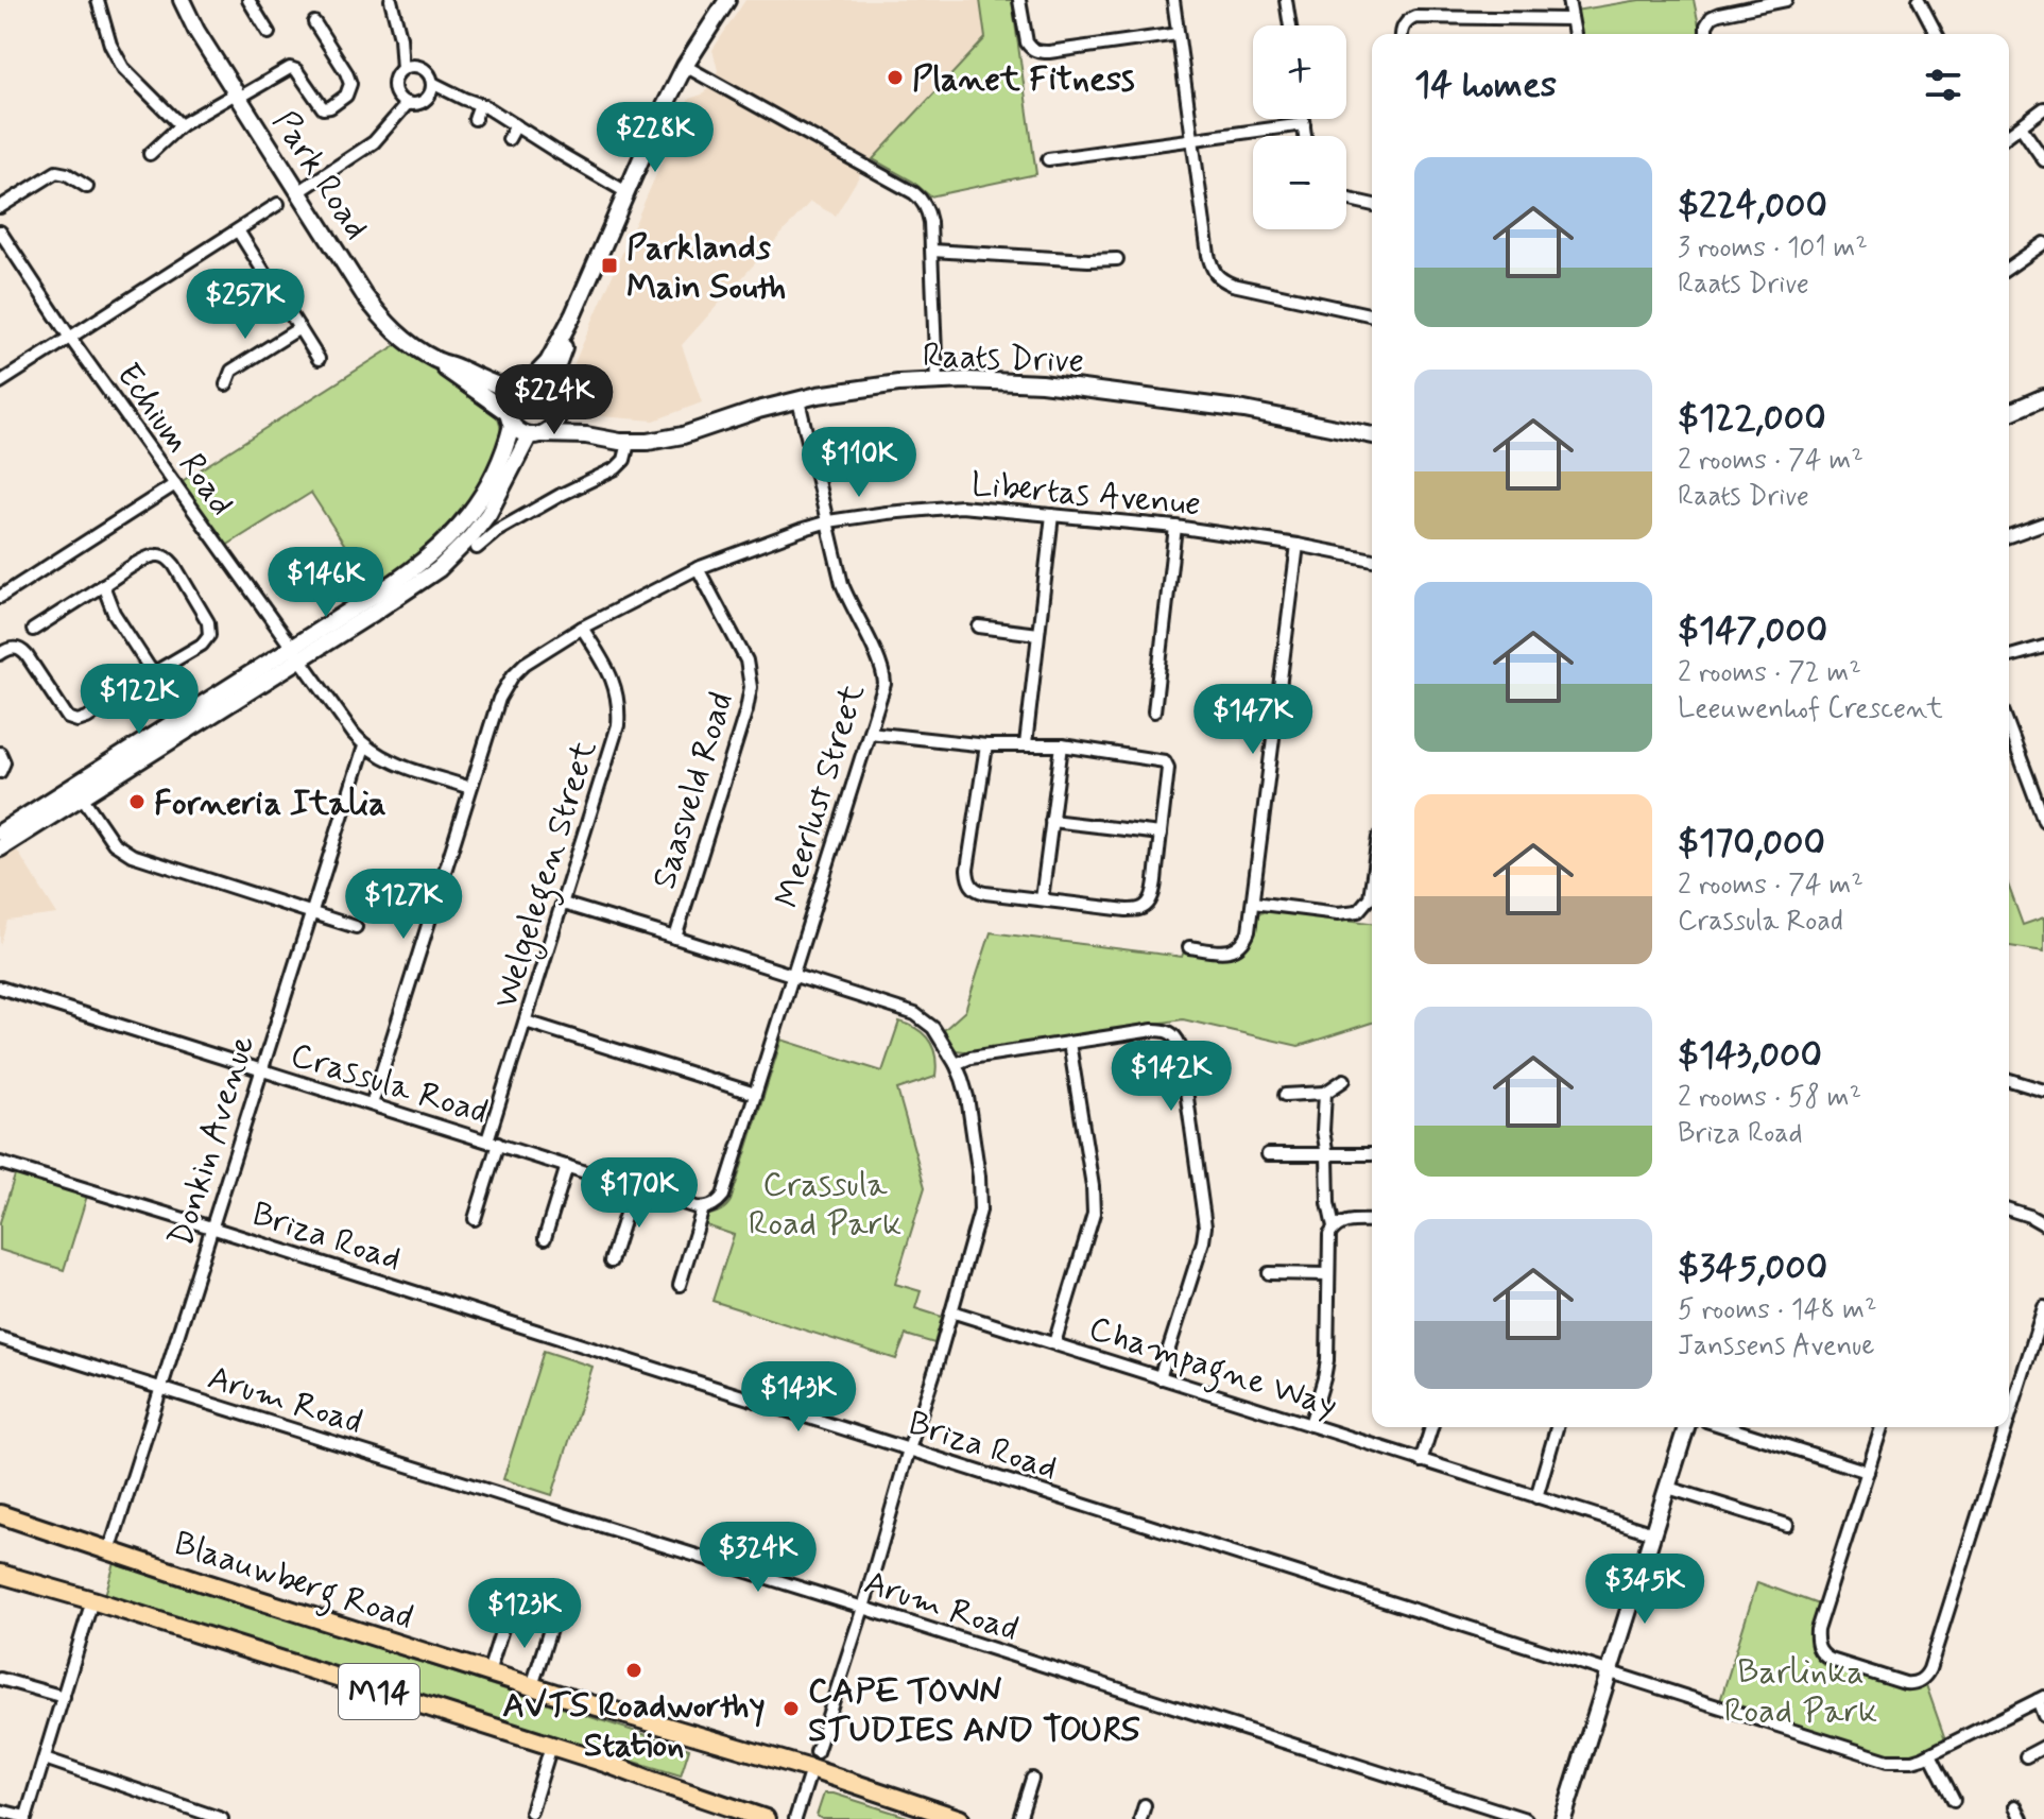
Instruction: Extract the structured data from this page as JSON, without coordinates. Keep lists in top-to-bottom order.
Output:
{
  "streets": {
    "main road": ["Blaauwberg Road", "M14"],
    "street": [
      "Park Road",
      "Raats Drive",
      "Echium Road",
      "Libertas Avenue",
      "Saasveld Road",
      "Meerlust Street",
      "Welgelegen Street",
      "Crassula Road",
      "Donkin Avenue",
      "Briza Road",
      "Champagne Way",
      "Arum Road"
    ]
  },
  "crossings": [
    ["Park Road", "Raats Drive"],
    ["Raats Drive", "Meerlust Street"],
    ["Echium Road", "Libertas Avenue"],
    ["Echium Road", "Donkin Avenue"],
    ["Libertas Avenue", "Saasveld Road"],
    ["Libertas Avenue", "Meerlust Street"],
    ["Libertas Avenue", "Welgelegen Street"],
    ["Libertas Avenue", "Crassula Road"],
    ["Meerlust Street", "Crassula Road"],
    ["Welgelegen Street", "Crassula Road"],
    ["Crassula Road", "Donkin Avenue"],
    ["Donkin Avenue", "Briza Road"],
    ["Donkin Avenue", "Arum Road"],
    ["Donkin Avenue", "Blaauwberg Road"]
  ],
  "parks": ["Crassula Road Park", "Barlinka Road Park"],
  "places": {
    "other": [
      "Planet Fitness",
      "Forneria Italia",
      "AVTS Roadworthy Station",
      "CAPE TOWN STUDIES AND TOURS"
    ],
    "transit": ["Parklands Main South"]
  },
  "page": {
    "map_buttons": ["+", "−"],
    "heading": "14 homes",
    "price": [
      "$228K",
      "$257K",
      "$224K",
      "$110K",
      "$146K",
      "$122K",
      "$147K",
      "$127K",
      "$142K",
      "$170K",
      "$143K",
      "$324K",
      "$345K",
      "$123K"
    ],
    "list": [
      {
        "name": "$224,000",
        "note": "3 rooms · 101 m² · Raats Drive"
      },
      {
        "name": "$122,000",
        "note": "2 rooms · 74 m² · Raats Drive"
      },
      {
        "name": "$147,000",
        "note": "2 rooms · 72 m² · Leeuwenhof Crescent"
      },
      {
        "name": "$170,000",
        "note": "2 rooms · 74 m² · Crassula Road"
      },
      {
        "name": "$143,000",
        "note": "2 rooms · 58 m² · Briza Road"
      },
      {
        "name": "$345,000",
        "note": "5 rooms · 148 m² · Janssens Avenue"
      }
    ]
  }
}
